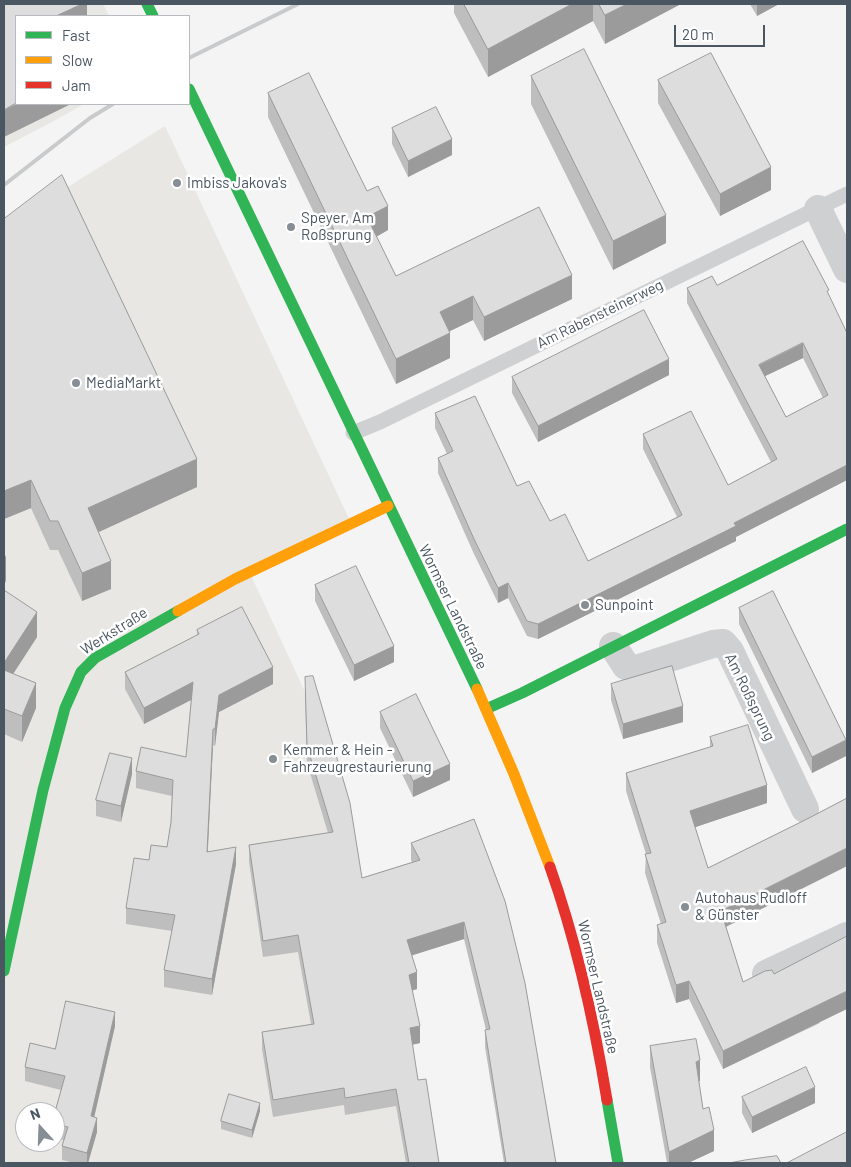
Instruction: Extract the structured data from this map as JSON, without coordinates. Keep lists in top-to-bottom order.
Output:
{
  "streets": {
    "main road": ["Wormser Landstraße", "Werkstraße"],
    "street": ["Am Roßsprung"],
    "lane": ["Am Rabensteinerweg"]
  },
  "crossings": [
    ["Am Rabensteinerweg", "Wormser Landstraße"],
    ["Wormser Landstraße", "Werkstraße"]
  ],
  "places": [
    "Imbiss Jakova's",
    "Speyer, Am Roßsprung",
    "MediaMarkt",
    "Sunpoint",
    "Kemmer & Hein - Fahrzeugrestaurierung",
    "Autohaus Rudloff & Günster"
  ],
  "legend": ["Fast", "Slow", "Jam"],
  "scale_bar": "20 m",
  "north": "top"
}
